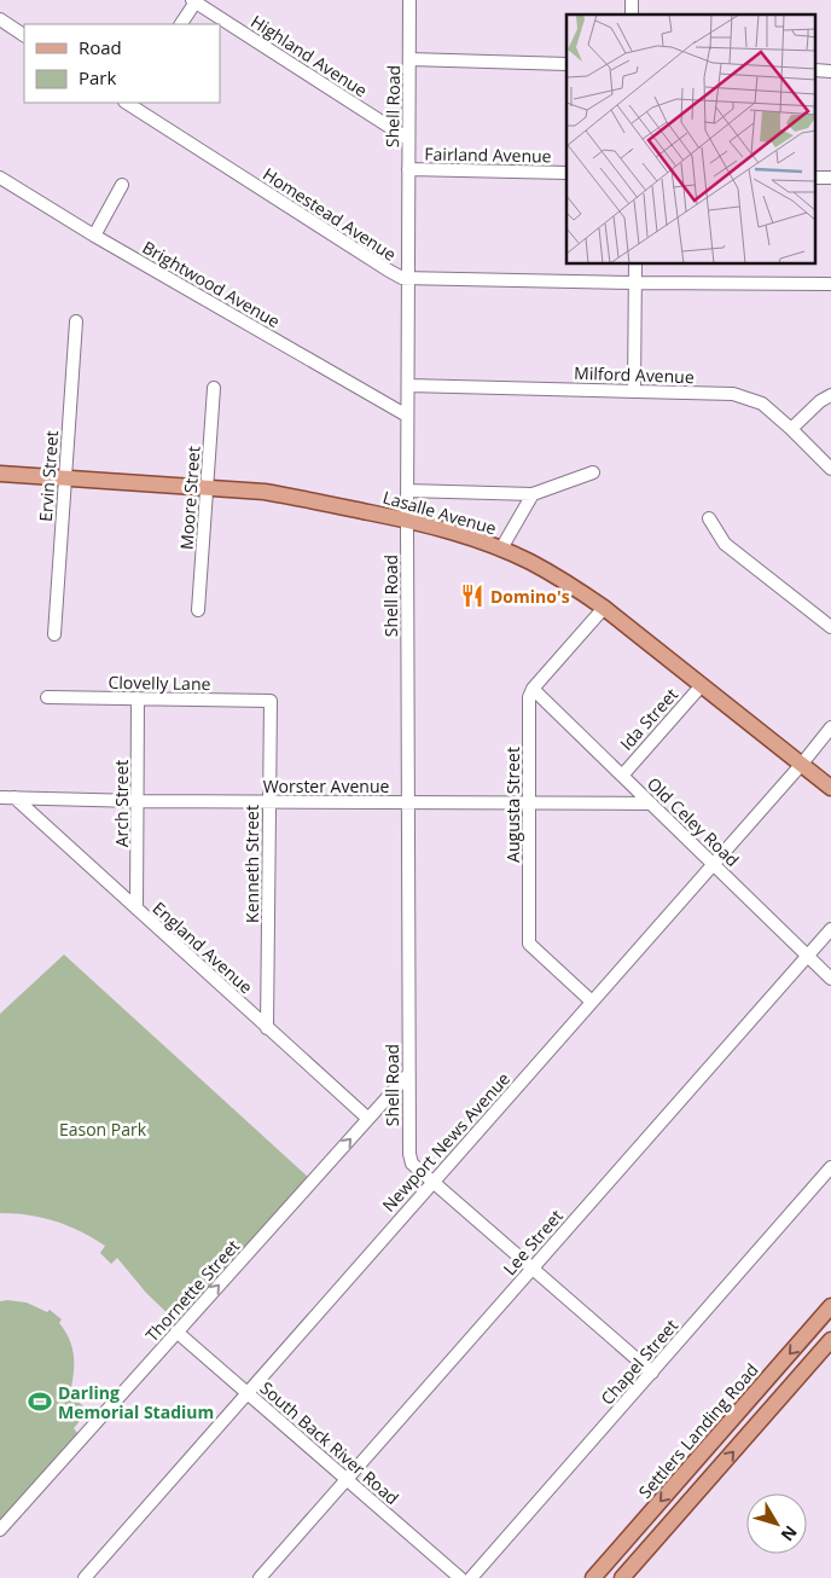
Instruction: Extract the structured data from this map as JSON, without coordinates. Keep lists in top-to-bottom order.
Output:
{
  "streets": {
    "main road": ["Lasalle Avenue", "Settlers Landing Road"],
    "street": [
      "Highland Avenue",
      "Shell Road",
      "Fairland Avenue",
      "Homestead Avenue",
      "Brightwood Avenue",
      "Milford Avenue",
      "Ervin Street",
      "Moore Street",
      "Clovelly Lane",
      "Ida Street",
      "Worster Avenue",
      "Arch Street",
      "Augusta Street",
      "Old Celey Road",
      "Kenneth Street",
      "England Avenue",
      "Newport News Avenue",
      "Lee Street",
      "Thornette Street",
      "Chapel Street",
      "South Back River Road"
    ]
  },
  "crossings": [
    ["Highland Avenue", "Shell Road"],
    ["Shell Road", "Fairland Avenue"],
    ["Shell Road", "Homestead Avenue"],
    ["Shell Road", "Brightwood Avenue"],
    ["Shell Road", "Milford Avenue"],
    ["Shell Road", "Lasalle Avenue"],
    ["Shell Road", "Worster Avenue"],
    ["Shell Road", "Newport News Avenue"],
    ["Shell Road", "Thornette Street"],
    ["Ervin Street", "Lasalle Avenue"],
    ["Moore Street", "Lasalle Avenue"],
    ["Lasalle Avenue", "Ida Street"],
    ["Lasalle Avenue", "Newport News Avenue"],
    ["Clovelly Lane", "Arch Street"],
    ["Clovelly Lane", "Kenneth Street"],
    ["Ida Street", "Old Celey Road"],
    ["Worster Avenue", "Arch Street"],
    ["Worster Avenue", "Augusta Street"],
    ["Worster Avenue", "Old Celey Road"],
    ["Worster Avenue", "Kenneth Street"],
    ["Worster Avenue", "England Avenue"],
    ["Arch Street", "England Avenue"],
    ["Augusta Street", "Old Celey Road"],
    ["Augusta Street", "Newport News Avenue"],
    ["Old Celey Road", "Newport News Avenue"],
    ["Old Celey Road", "Lee Street"],
    ["Kenneth Street", "England Avenue"],
    ["England Avenue", "Thornette Street"],
    ["Newport News Avenue", "South Back River Road"],
    ["Lee Street", "South Back River Road"],
    ["Thornette Street", "South Back River Road"]
  ],
  "one_way": ["Thornette Street"],
  "parks": ["Eason Park"],
  "places": {
    "restaurant": ["Domino's"],
    "sports": ["Darling Memorial Stadium"]
  },
  "legend": ["Road", "Park"],
  "north": "bottom right"
}
